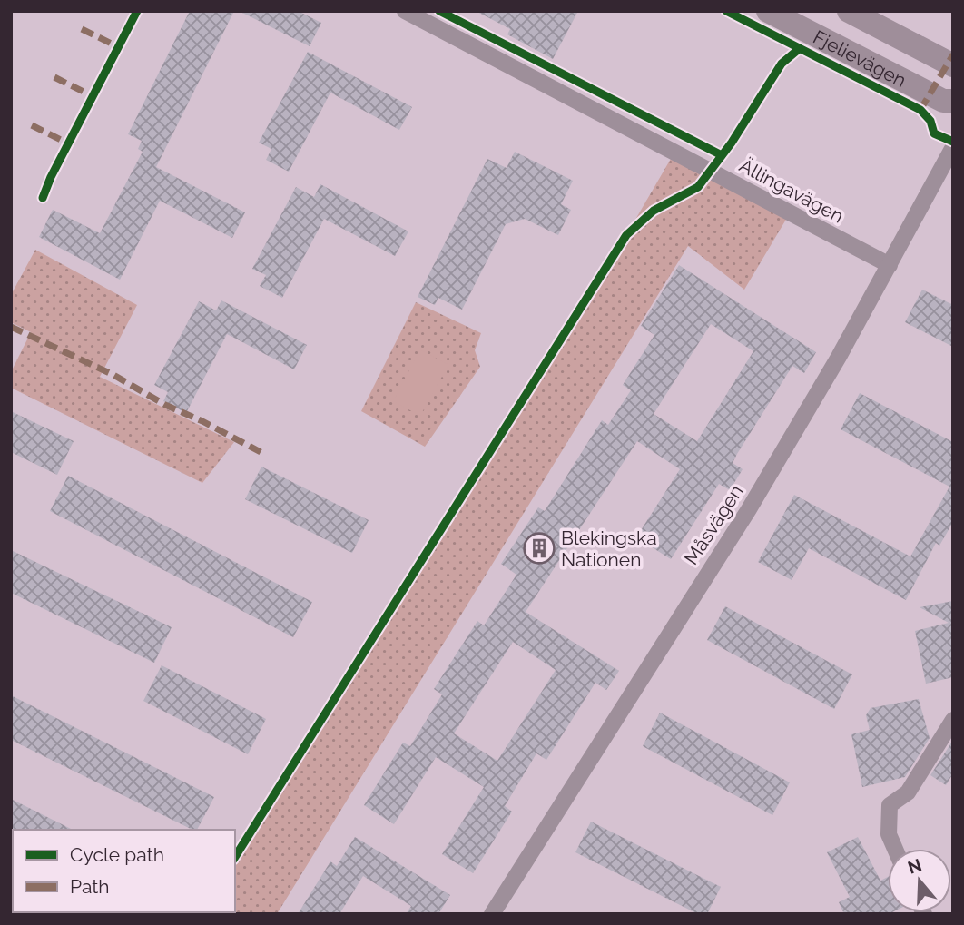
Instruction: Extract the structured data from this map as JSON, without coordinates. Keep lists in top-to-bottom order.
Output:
{
  "streets": {
    "main road": ["Fjelievägen"],
    "street": ["Ällingavägen", "Måsvägen"]
  },
  "crossings": [
    ["Ällingavägen", "Måsvägen"]
  ],
  "places": {
    "building": ["Blekingska Nationen"]
  },
  "legend": ["Cycle path", "Path"],
  "north": "top"
}
